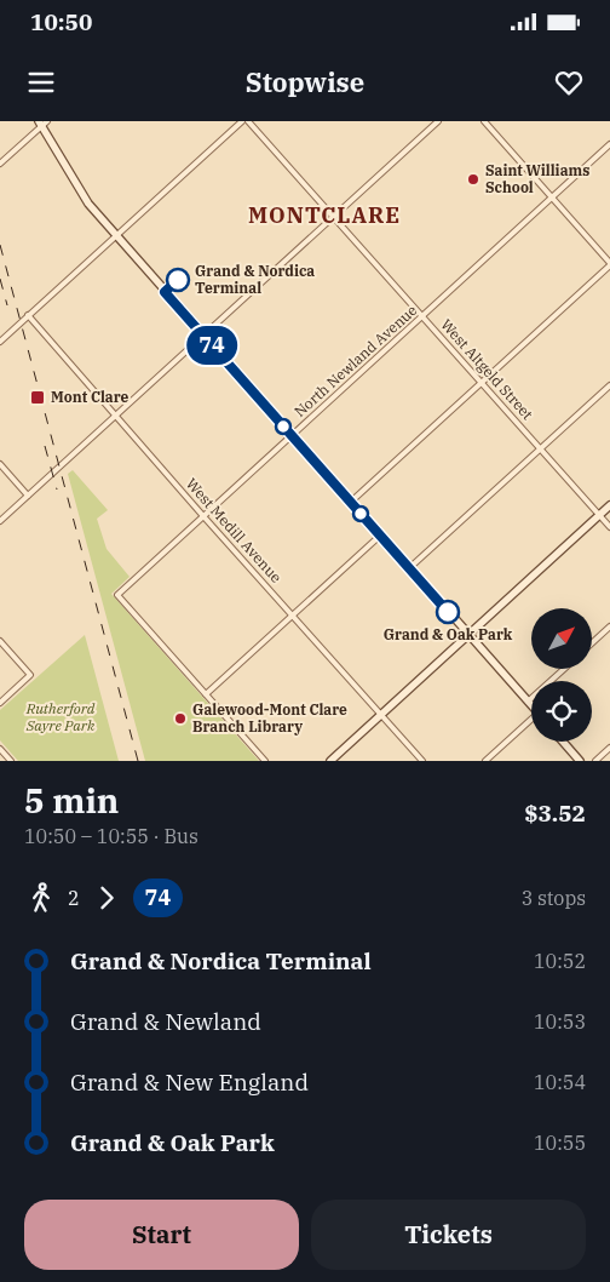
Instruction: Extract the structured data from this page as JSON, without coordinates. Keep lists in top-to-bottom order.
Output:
{
  "streets": {
    "street": ["North Newland Avenue", "West Altgeld Street", "West Medill Avenue"]
  },
  "crossings": [
    ["North Newland Avenue", "West Altgeld Street"],
    ["North Newland Avenue", "West Medill Avenue"]
  ],
  "districts": ["MONTCLARE"],
  "parks": ["Rutherford Sayre Park"],
  "places": {
    "other": [
      "Saint Williams School",
      "Grand & Nordica Terminal",
      "Grand & Oak Park",
      "Galewood-Mont Clare Branch Library"
    ],
    "transit": ["Mont Clare"]
  },
  "lines": ["bus line 74"],
  "north": "top right",
  "page": {
    "status": "10:50",
    "header": "Stopwise",
    "on_map": "74",
    "heading": ["5 min", "10:50 – 10:55 · Bus", "$3.52"],
    "legs": ["2", "74", "3 stops"],
    "list": [
      {
        "name": "Grand & Nordica Terminal",
        "value": "10:52"
      },
      {
        "name": "Grand & Newland",
        "value": "10:53"
      },
      {
        "name": "Grand & New England",
        "value": "10:54"
      },
      {
        "name": "Grand & Oak Park",
        "value": "10:55"
      }
    ],
    "buttons": ["Start", "Tickets"]
  }
}
